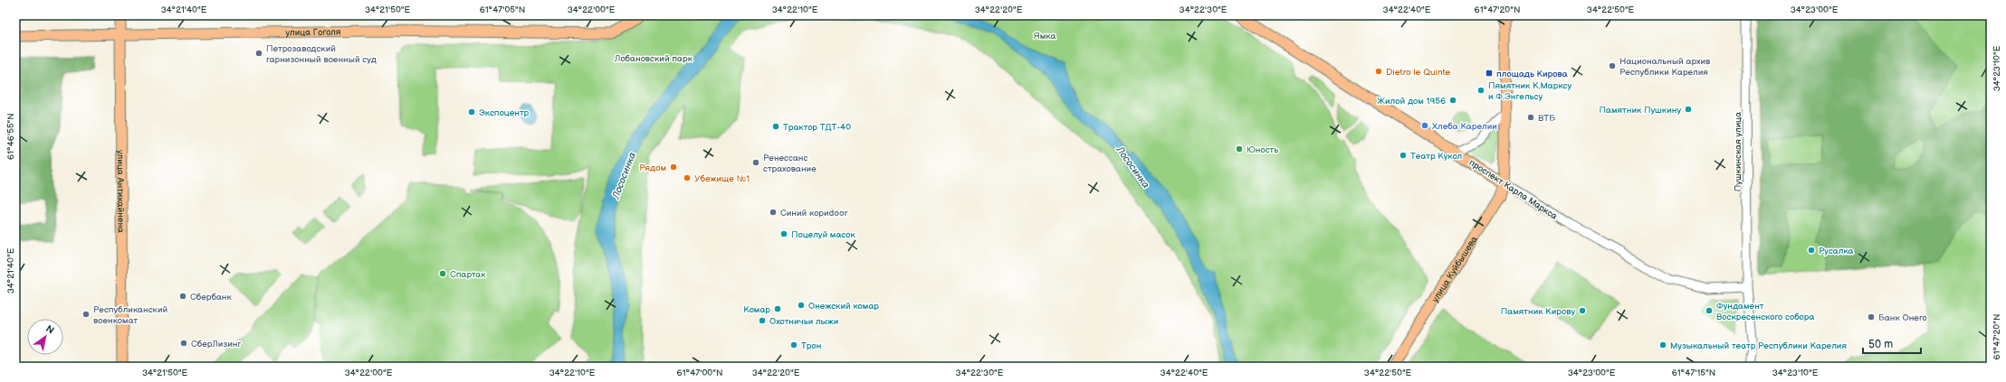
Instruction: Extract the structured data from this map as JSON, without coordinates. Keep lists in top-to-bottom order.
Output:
{
  "streets": {
    "main road": [
      "улица Гоголя",
      "проспект Карла Маркса",
      "улица Антикайнена",
      "улица Куйбышева"
    ],
    "street": ["Пушкинская улица"]
  },
  "crossings": [
    ["улица Гоголя", "улица Антикайнена"],
    ["Пушкинская улица", "проспект Карла Маркса"],
    ["проспект Карла Маркса", "улица Куйбышева"]
  ],
  "water": ["Лососинка"],
  "parks": ["Ямка", "Лобановский парк"],
  "places": {
    "other": [
      "Петрозаводский гарнизонный военный суд",
      "Национальный архив Республики Карелия",
      "Dietro le Quinte",
      "Пямятник К.Марксу и Ф.Энгельсу",
      "Жилой дом 1956",
      "Памятник Пушкину",
      "Экспоцентр",
      "ВТБ",
      "Хлеба Карелии",
      "Трактор ТДТ-40",
      "Юность",
      "Театр Кукол",
      "Ренессанс страхование",
      "Рядом",
      "Убежище №1",
      "Синий кориdoor",
      "Поцелуй масок",
      "Русалка",
      "Спартак",
      "Сбербанк",
      "Онежский комар",
      "Комар",
      "Памятник Кирову",
      "Фундамент Воскресенского собора",
      "Республиканский военкомат",
      "Банк Онего",
      "Охотничьи лыжи",
      "СберЛизинг",
      "Трон",
      "Музыкальный театр Республики Карелия"
    ],
    "transit": ["площадь Кирова"]
  },
  "scale_bar": "50 m",
  "north": "top right",
  "coordinates": [
    "34°21'40\"E",
    "34°21'50\"E",
    "61°47'05\"N",
    "34°22'00\"E",
    "34°22'10\"E",
    "34°22'20\"E",
    "34°22'30\"E",
    "34°22'40\"E",
    "61°47'20\"N",
    "34°22'50\"E",
    "34°23'00\"E",
    "34°23'10\"E",
    "61°46'55\"N",
    "61°47'00\"N",
    "61°47'15\"N"
  ]
}
